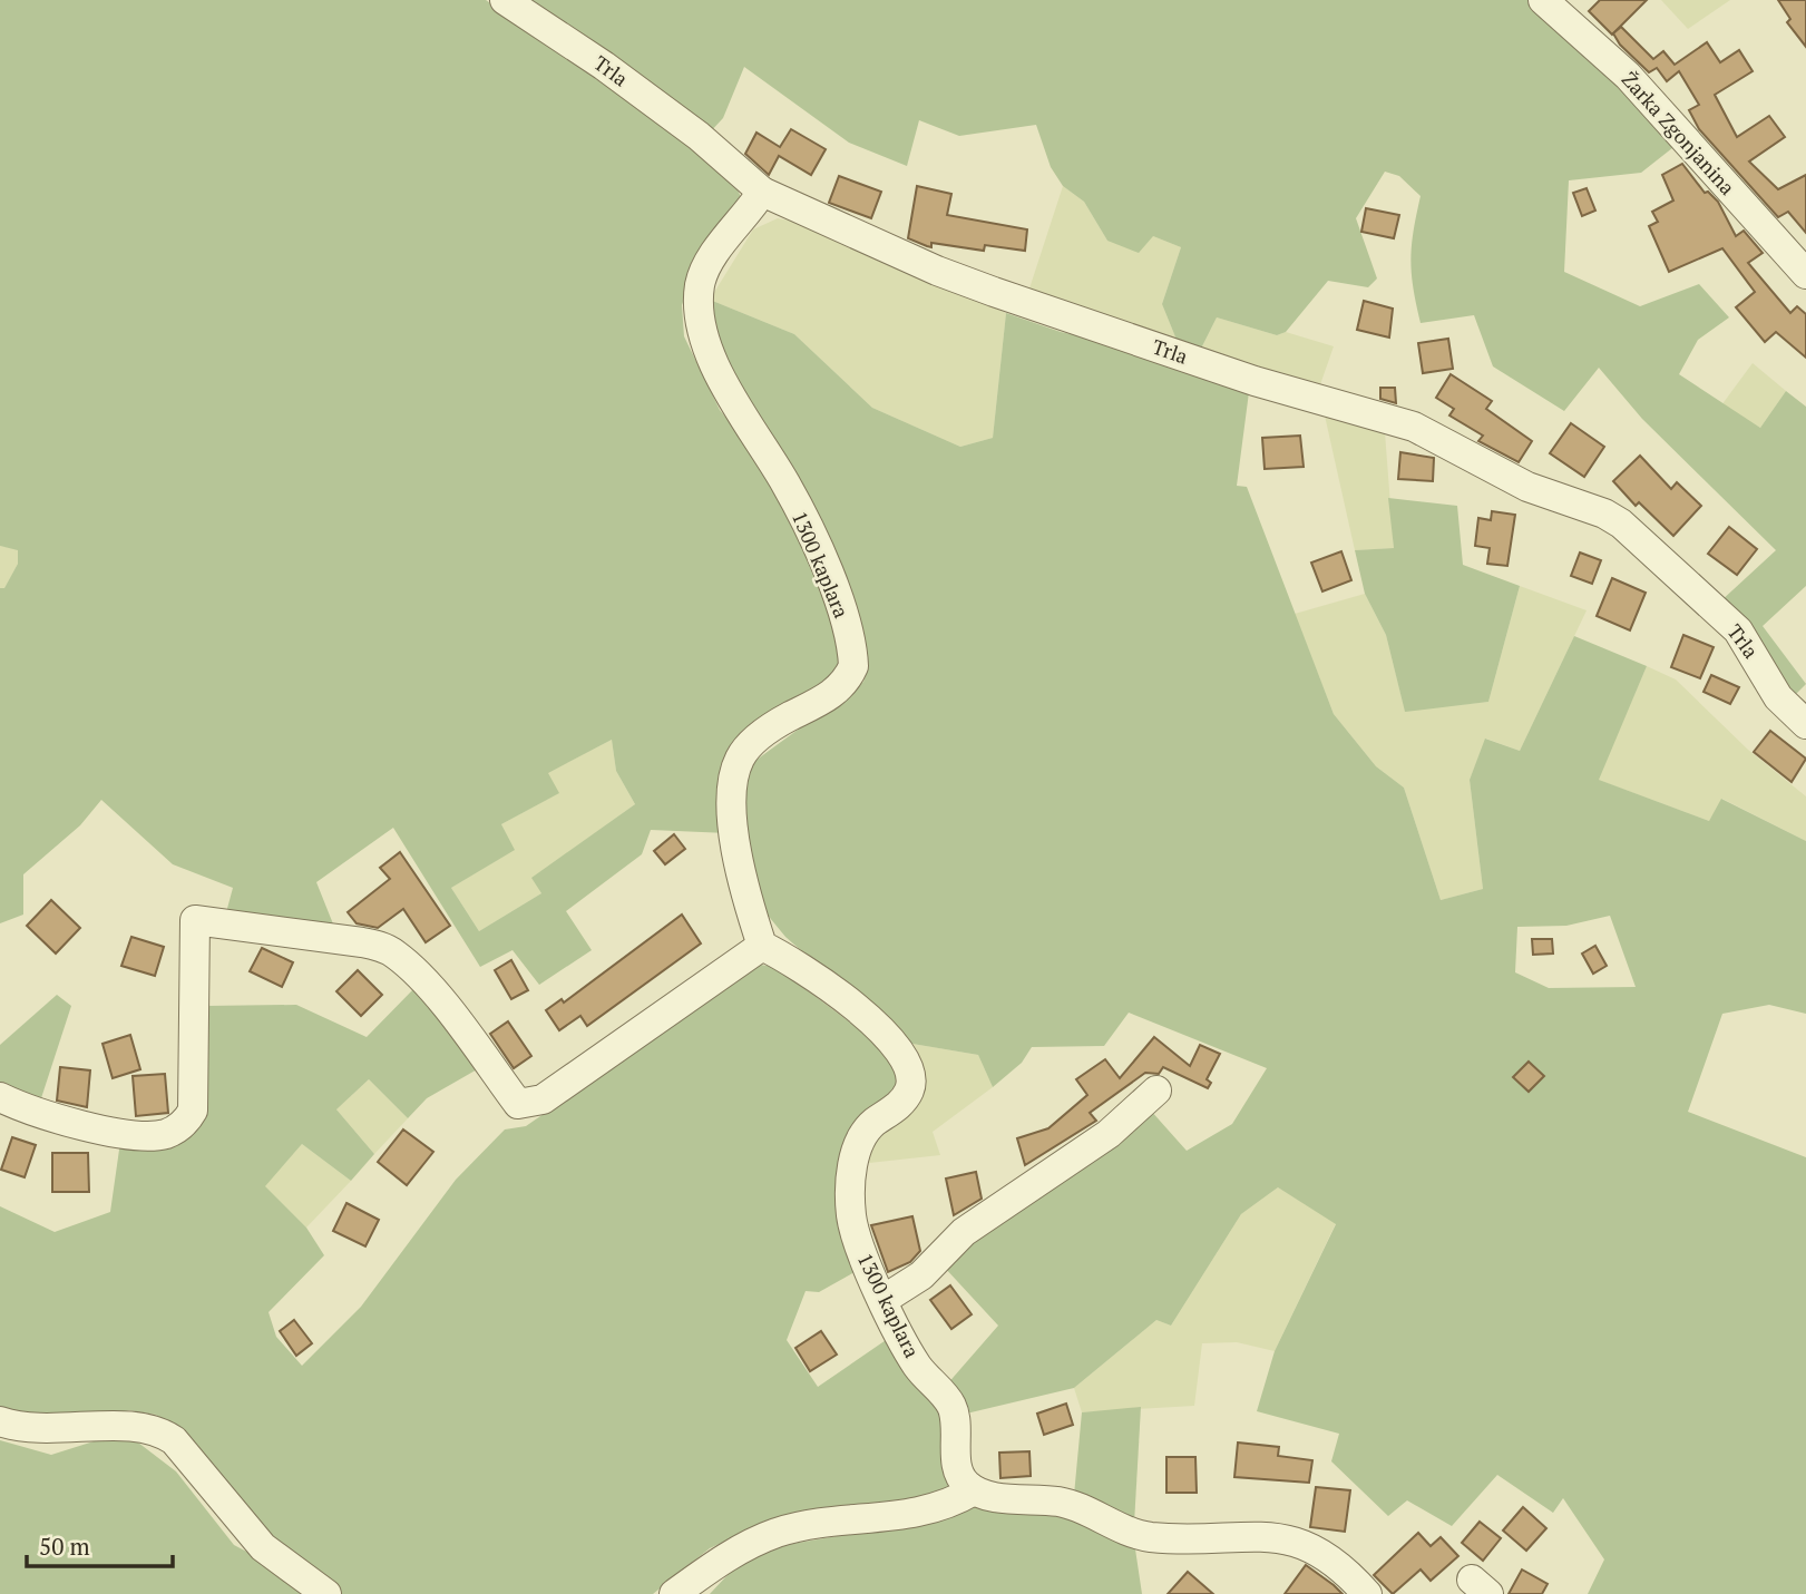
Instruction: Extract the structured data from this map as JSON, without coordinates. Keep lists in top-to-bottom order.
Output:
{
  "streets": {
    "street": ["Trla", "Žarka Zgonjanina", "1300 kaplara"]
  },
  "crossings": [
    ["Trla", "1300 kaplara"]
  ],
  "scale_bar": "50 m"
}
